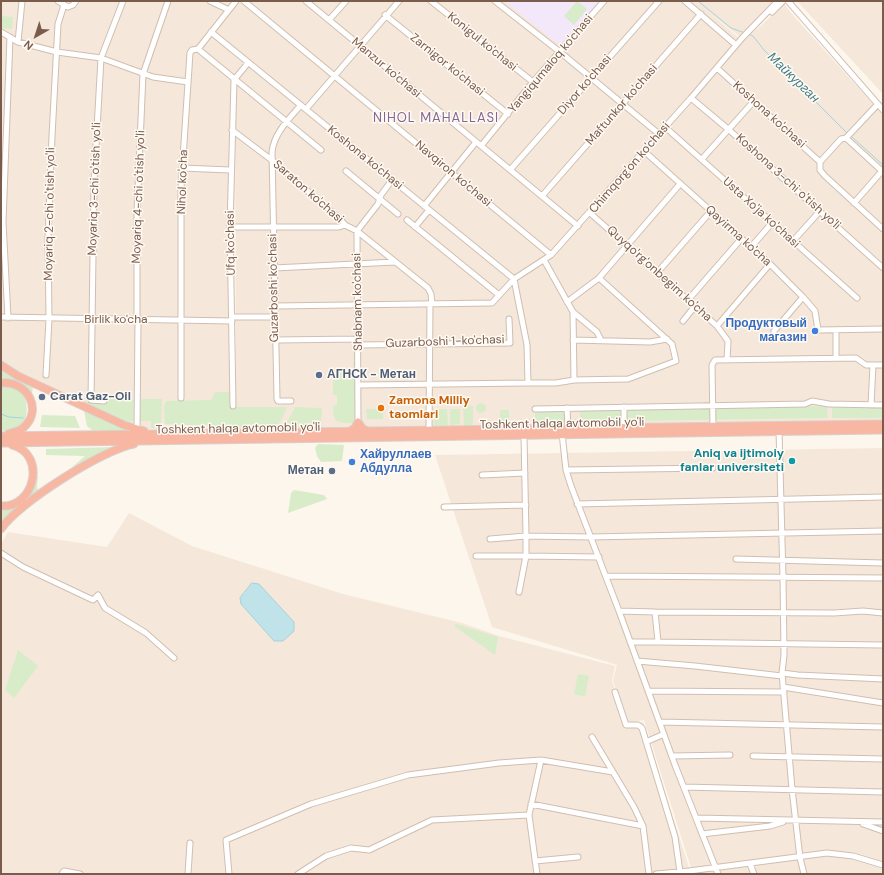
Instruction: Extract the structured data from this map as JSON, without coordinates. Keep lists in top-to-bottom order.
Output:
{
  "streets": {
    "highway": ["Toshkent halqa avtomobil yo'li"],
    "street": [
      "Konigul ko'chasi",
      "Yangiqumaloq ko'chasi",
      "Zarnigor ko'chasi",
      "Manzur ko'chasi",
      "Diyor ko'chasi",
      "Maftunkor ko'chasi",
      "Koshona ko'chasi",
      "Chimqorg'on ko'chasi",
      "Navqiron ko'chasi",
      "Nihol ko'cha",
      "Koshona 3-chi o'tish yo'li",
      "Moyariq 3-chi o'tish yo'li",
      "Saraton ko'chasi",
      "Moyariq 4-chi o'tish yo'li",
      "Usta Xo'ja ko'chasi",
      "Moyariq 2-chi o'tish yo'li",
      "Qayirma ko'cha",
      "Ufq ko'chasi",
      "Quyqo'rg'onbegim ko'cha",
      "Guzarboshi ko'chasi",
      "Shabnam ko'chasi",
      "Birlik ko'cha",
      "Guzarboshi 1-ko'chasi"
    ]
  },
  "crossings": [
    ["Konigul ko'chasi", "Yangiqumaloq ko'chasi"],
    ["Yangiqumaloq ko'chasi", "Zarnigor ko'chasi"],
    ["Yangiqumaloq ko'chasi", "Manzur ko'chasi"],
    ["Manzur ko'chasi", "Diyor ko'chasi"],
    ["Manzur ko'chasi", "Maftunkor ko'chasi"],
    ["Manzur ko'chasi", "Chimqorg'on ko'chasi"],
    ["Koshona ko'chasi", "Chimqorg'on ko'chasi"],
    ["Chimqorg'on ko'chasi", "Navqiron ko'chasi"],
    ["Chimqorg'on ko'chasi", "Koshona 3-chi o'tish yo'li"],
    ["Chimqorg'on ko'chasi", "Saraton ko'chasi"],
    ["Chimqorg'on ko'chasi", "Usta Xo'ja ko'chasi"],
    ["Chimqorg'on ko'chasi", "Qayirma ko'cha"],
    ["Chimqorg'on ko'chasi", "Quyqo'rg'onbegim ko'cha"],
    ["Chimqorg'on ko'chasi", "Guzarboshi ko'chasi"],
    ["Chimqorg'on ko'chasi", "Shabnam ko'chasi"],
    ["Nihol ko'cha", "Birlik ko'cha"],
    ["Moyariq 3-chi o'tish yo'li", "Birlik ko'cha"],
    ["Saraton ko'chasi", "Ufq ko'chasi"],
    ["Saraton ko'chasi", "Guzarboshi ko'chasi"],
    ["Saraton ko'chasi", "Shabnam ko'chasi"],
    ["Moyariq 4-chi o'tish yo'li", "Birlik ko'cha"],
    ["Moyariq 2-chi o'tish yo'li", "Birlik ko'cha"],
    ["Ufq ko'chasi", "Birlik ko'cha"],
    ["Guzarboshi ko'chasi", "Birlik ko'cha"],
    ["Guzarboshi ko'chasi", "Guzarboshi 1-ko'chasi"],
    ["Shabnam ko'chasi", "Guzarboshi 1-ko'chasi"]
  ],
  "districts": ["NIHOL MAHALLASI"],
  "water": ["Майкурган"],
  "places": [
    "Продуктовый магазин",
    "АГНСК - Метан",
    "Carat Gaz-Oil",
    "Zamona Milliy taomlari",
    "Aniq va ijtimoiy fanlar universiteti",
    "Хайруллаев Абдулла",
    "Метан"
  ],
  "north": "bottom left"
}
